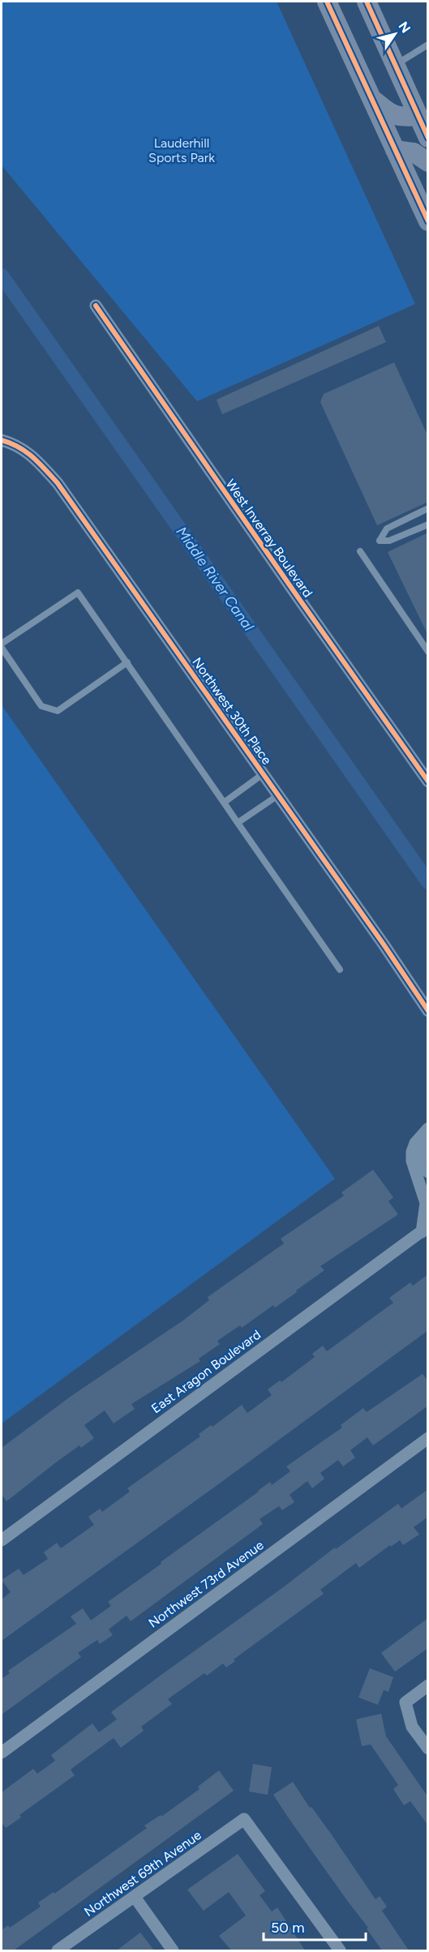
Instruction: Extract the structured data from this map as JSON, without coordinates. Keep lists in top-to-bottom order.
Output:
{
  "streets": {
    "street": [
      "West Inverray Boulevard",
      "Northwest 30th Place",
      "East Aragon Boulevard",
      "Northwest 73rd Avenue",
      "Northwest 69th Avenue"
    ]
  },
  "water": ["Middle River Canal"],
  "parks": ["Lauderhill Sports Park"],
  "scale_bar": "50 m",
  "north": "top right"
}
